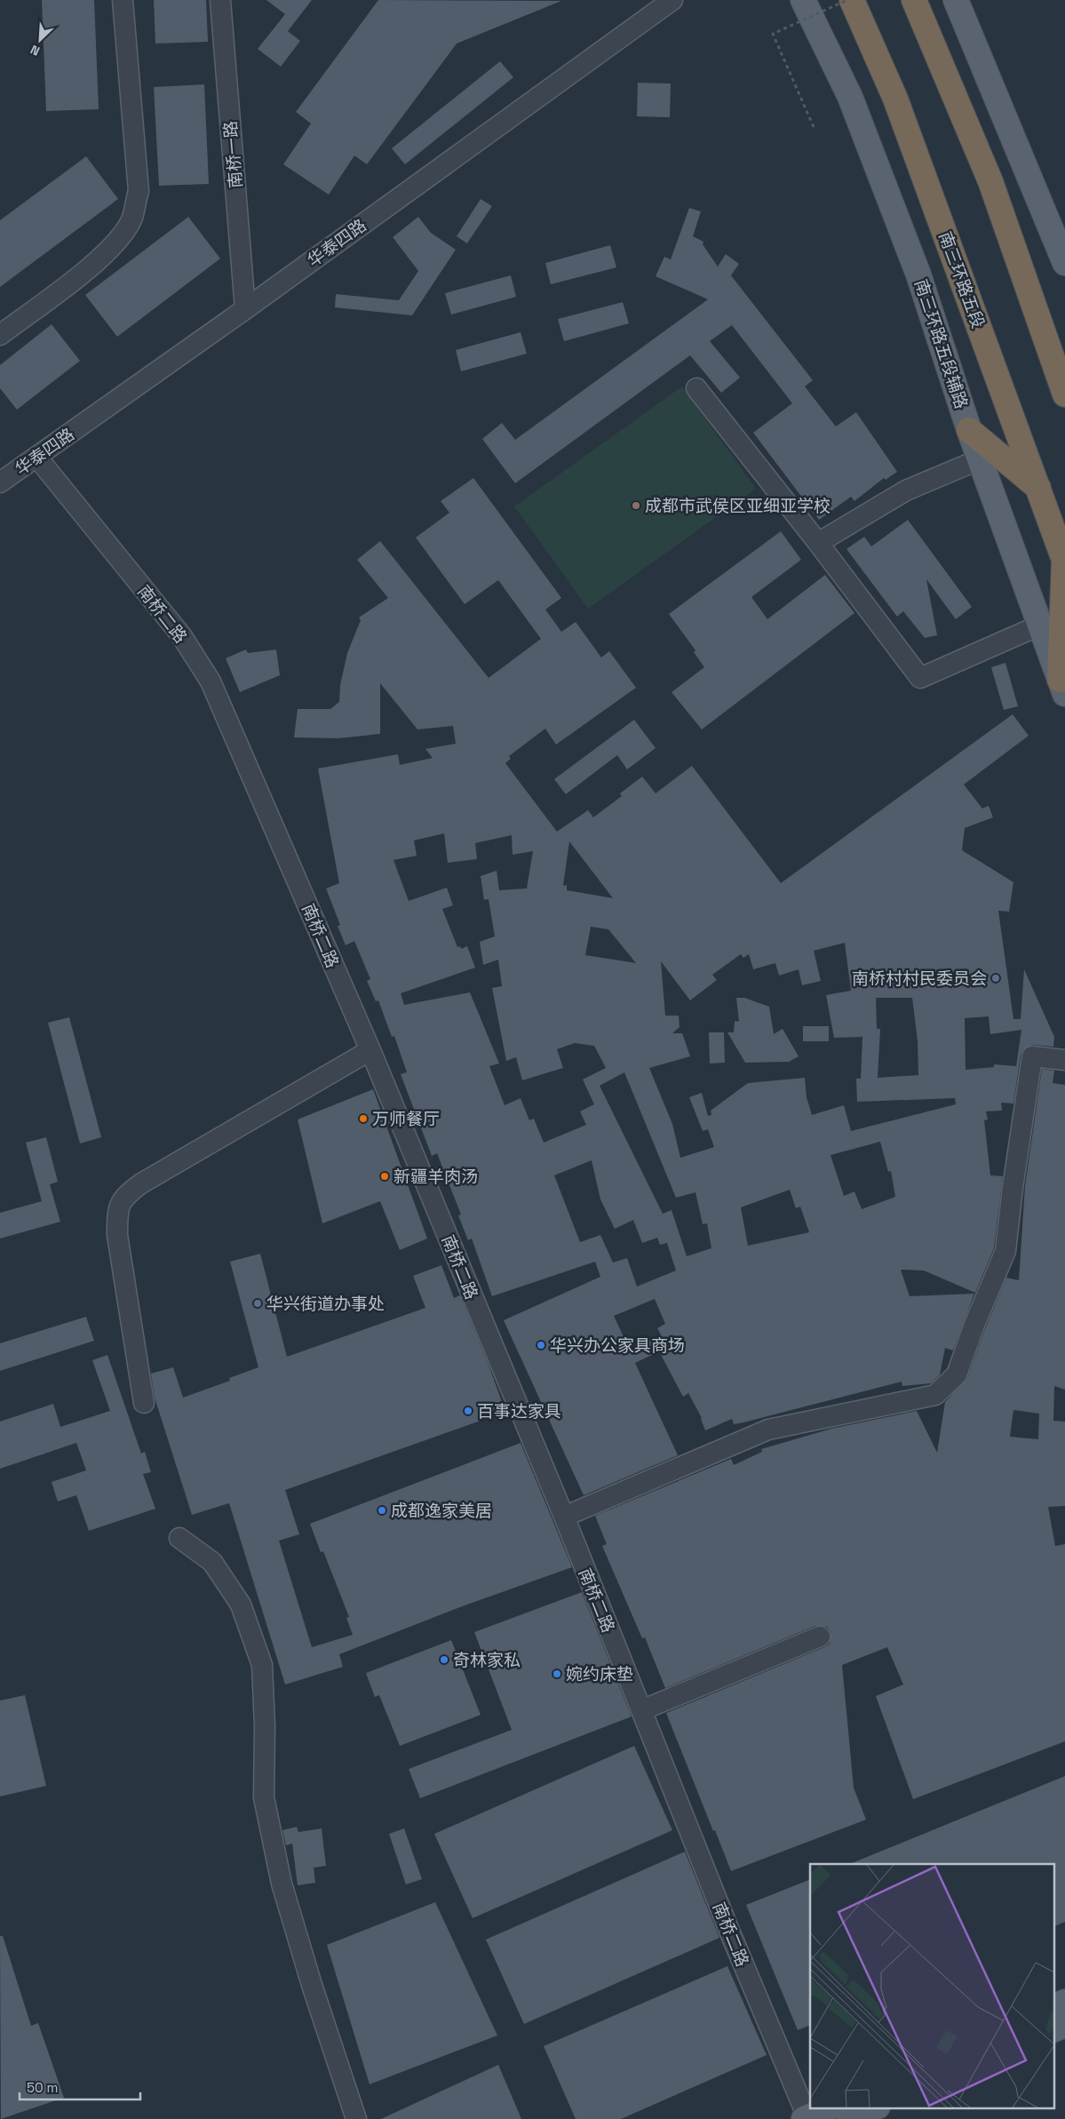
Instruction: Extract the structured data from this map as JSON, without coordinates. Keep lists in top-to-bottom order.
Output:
{
  "streets": {
    "highway": ["南三环路五段"],
    "main road": ["南三环路五段辅路"],
    "street": ["南桥一路", "华泰四路", "南桥二路"]
  },
  "crossings": [
    ["南桥一路", "华泰四路"],
    ["华泰四路", "南桥二路"]
  ],
  "places": [
    "成都市武侯区亚细亚学校",
    "南桥村村民委员会",
    "万师餐厅",
    "新疆羊肉汤",
    "华兴街道办事处",
    "华兴办公家具商场",
    "百事达家具",
    "成都逸家美居",
    "奇林家私",
    "婉约床垫"
  ],
  "scale_bar": "50 m",
  "north": "bottom left"
}
